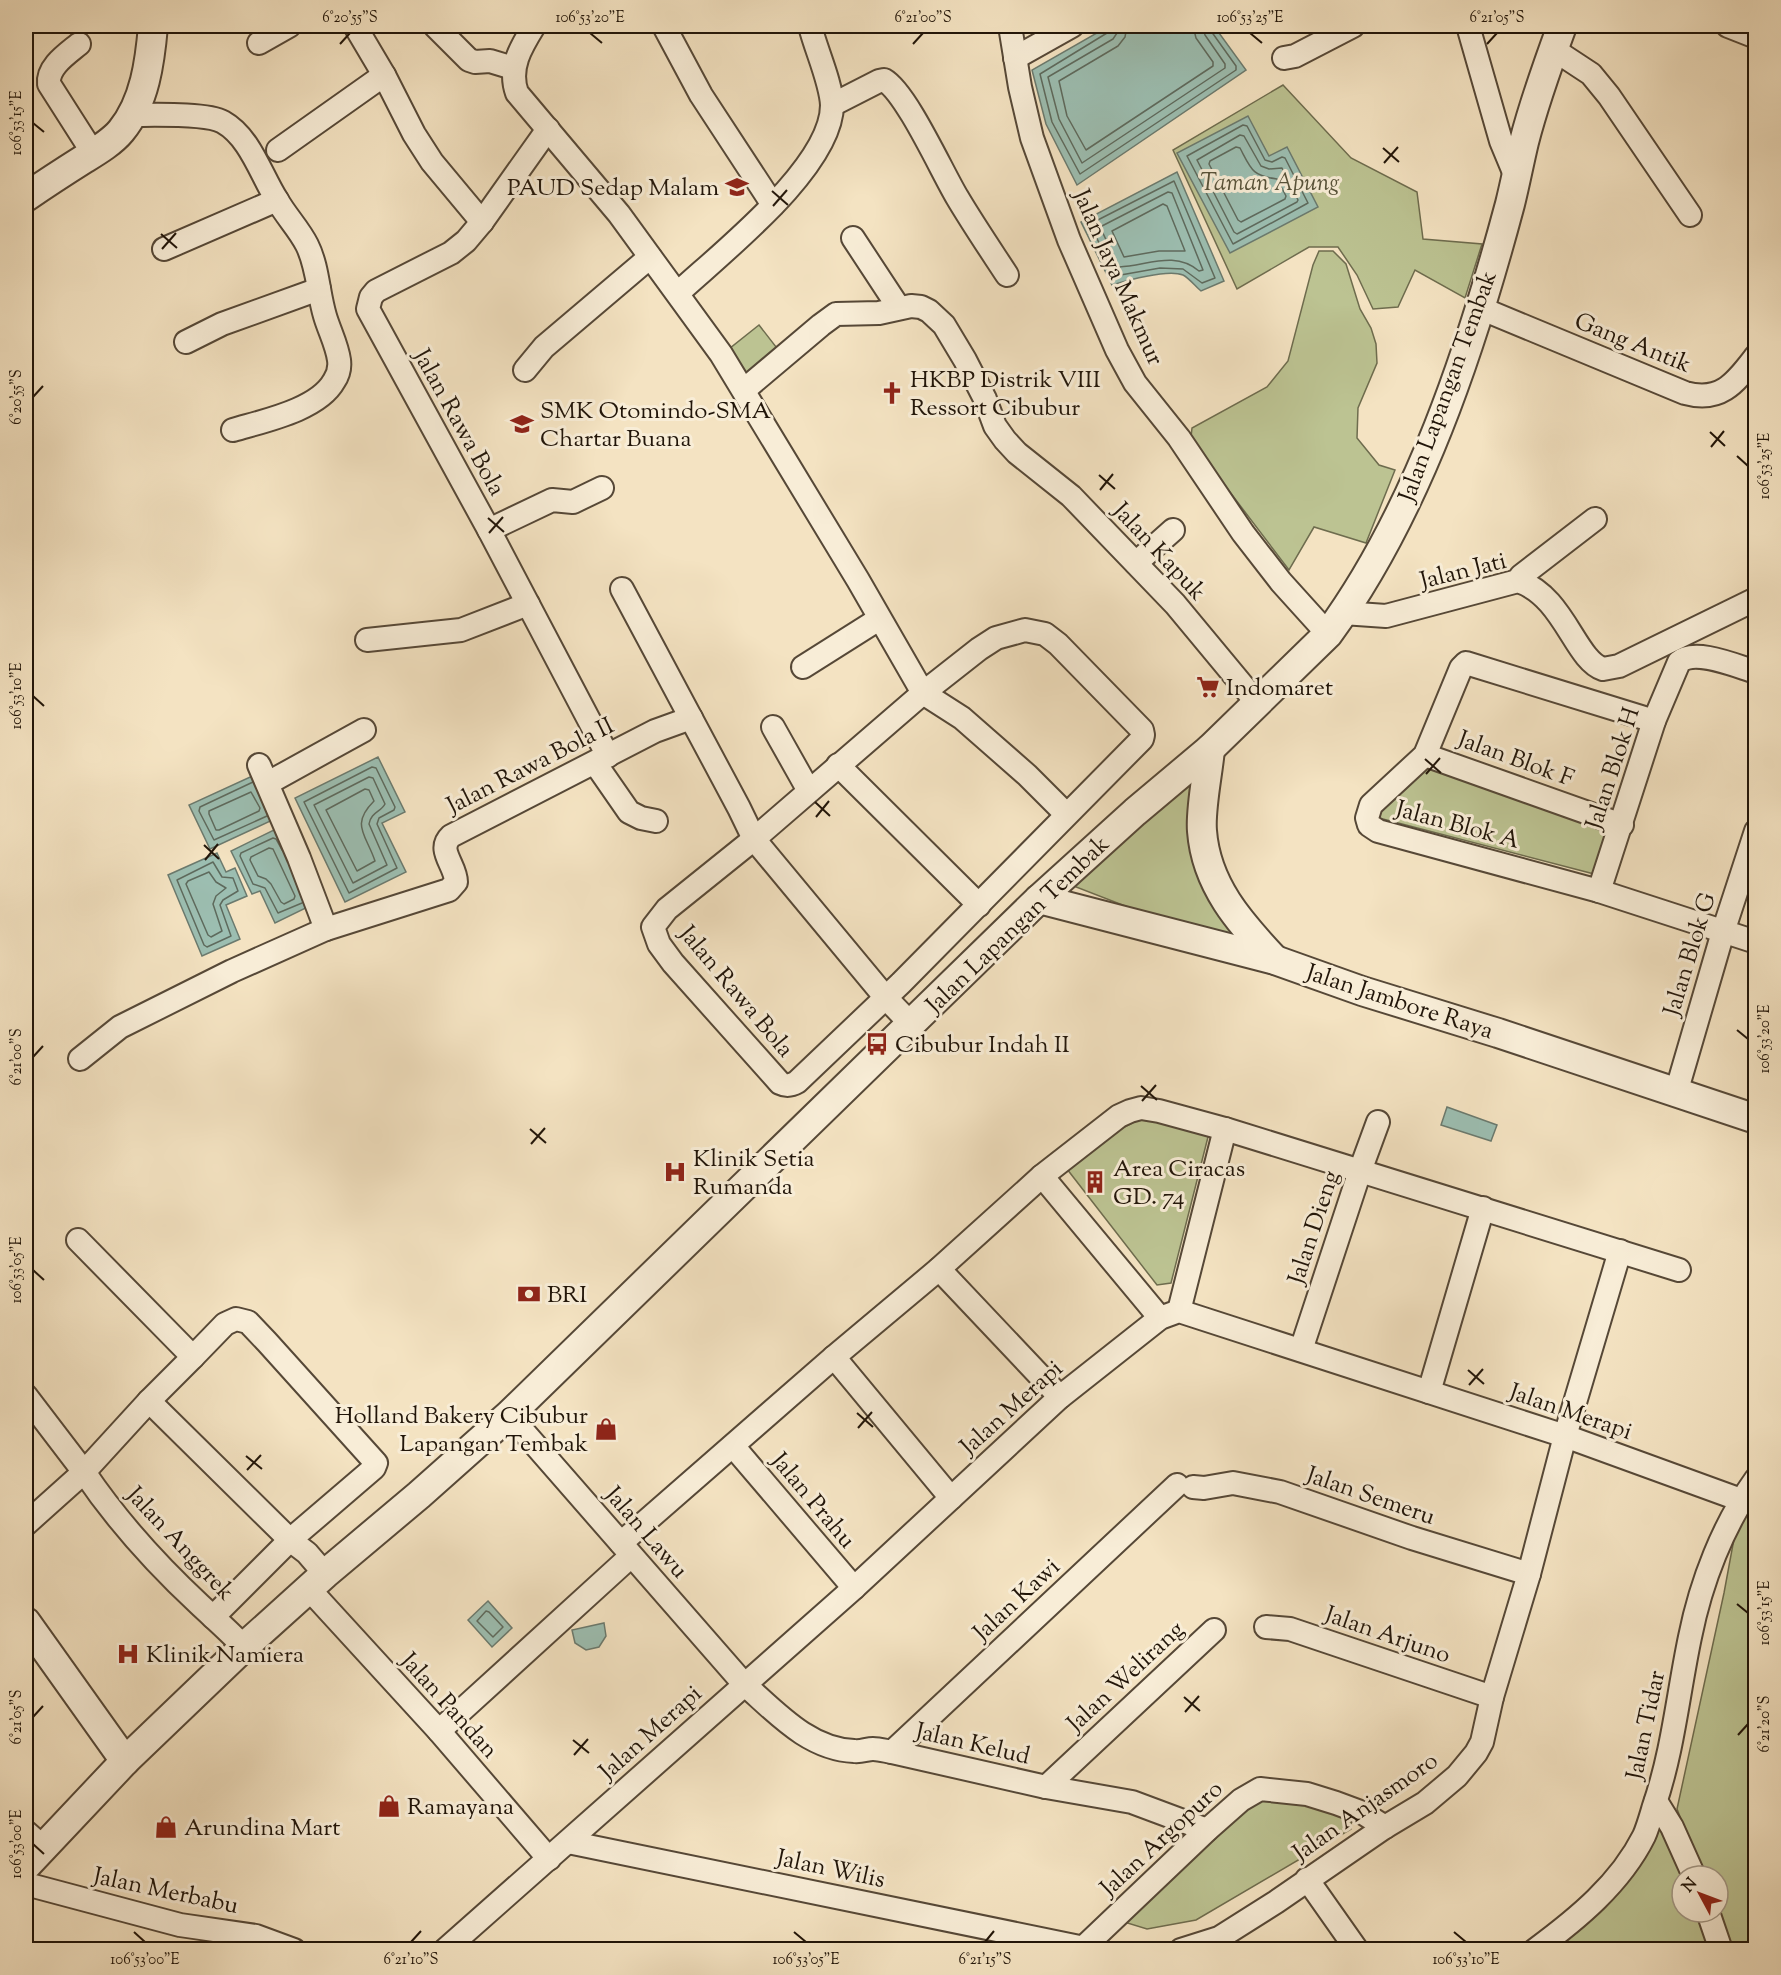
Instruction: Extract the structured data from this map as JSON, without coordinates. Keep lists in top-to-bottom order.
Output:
{
  "streets": {
    "street": [
      "Jalan Jaya Makmur",
      "Gang Antik",
      "Jalan Lapangan Tembak",
      "Jalan Rawa Bola",
      "Jalan Kapuk",
      "Jalan Jati",
      "Jalan Blok F",
      "Jalan Rawa Bola II",
      "Jalan Blok H",
      "Jalan Blok A",
      "Jalan Blok G",
      "Jalan Jambore Raya",
      "Jalan Dieng",
      "Jalan Merapi",
      "Jalan Semeru",
      "Jalan Prahu",
      "Jalan Lawu",
      "Jalan Anggrek",
      "Jalan Kawi",
      "Jalan Arjuno",
      "Jalan Welirang",
      "Jalan Pandan",
      "Jalan Tidar",
      "Jalan Kelud",
      "Jalan Anjasmoro",
      "Jalan Argopuro",
      "Jalan Wilis",
      "Jalan Merbabu"
    ]
  },
  "crossings": [
    ["Jalan Jaya Makmur", "Jalan Lapangan Tembak"],
    ["Jalan Jaya Makmur", "Jalan Jati"],
    ["Gang Antik", "Jalan Lapangan Tembak"],
    ["Jalan Lapangan Tembak", "Jalan Kapuk"],
    ["Jalan Lapangan Tembak", "Jalan Jati"],
    ["Jalan Lapangan Tembak", "Jalan Jambore Raya"],
    ["Jalan Lapangan Tembak", "Jalan Lawu"],
    ["Jalan Lapangan Tembak", "Jalan Anggrek"],
    ["Jalan Lapangan Tembak", "Jalan Pandan"],
    ["Jalan Rawa Bola", "Jalan Rawa Bola II"],
    ["Jalan Blok F", "Jalan Blok H"],
    ["Jalan Blok F", "Jalan Blok A"],
    ["Jalan Blok H", "Jalan Blok A"],
    ["Jalan Blok G", "Jalan Jambore Raya"],
    ["Jalan Dieng", "Jalan Merapi"],
    ["Jalan Merapi", "Jalan Prahu"],
    ["Jalan Merapi", "Jalan Lawu"],
    ["Jalan Merapi", "Jalan Pandan"],
    ["Jalan Merapi", "Jalan Tidar"],
    ["Jalan Merapi", "Jalan Kelud"],
    ["Jalan Merapi", "Jalan Anjasmoro"],
    ["Jalan Merapi", "Jalan Wilis"],
    ["Jalan Semeru", "Jalan Kawi"],
    ["Jalan Semeru", "Jalan Anjasmoro"],
    ["Jalan Lawu", "Jalan Kelud"],
    ["Jalan Kawi", "Jalan Kelud"],
    ["Jalan Arjuno", "Jalan Anjasmoro"],
    ["Jalan Welirang", "Jalan Kelud"],
    ["Jalan Kelud", "Jalan Argopuro"],
    ["Jalan Anjasmoro", "Jalan Argopuro"],
    ["Jalan Argopuro", "Jalan Wilis"]
  ],
  "parks": ["Taman Apung"],
  "places": {
    "school or university": ["PAUD Sedap Malam", "SMK Otomindo-SMA Chartar Buana"],
    "church": ["HKBP Distrik VIII Ressort Cibubur"],
    "supermarket": ["Indomaret"],
    "bus stop": ["Cibubur Indah II"],
    "hospital": ["Klinik Setia Rumanda", "Klinik Namiera"],
    "building": ["Area Ciracas GD. 74"],
    "bank": ["BRI"],
    "shop": ["Holland Bakery Cibubur Lapangan Tembak", "Ramayana", "Arundina Mart"]
  },
  "north": "top left",
  "coordinates": [
    "6°20'55\"S",
    "106°53'20\"E",
    "6°21'00\"S",
    "106°53'25\"E",
    "6°21'05\"S",
    "106°53'15\"E",
    "106°53'10\"E",
    "106°53'05\"E",
    "6°21'20\"S",
    "106°53'00\"E",
    "6°21'10\"S",
    "6°21'15\"S"
  ]
}
